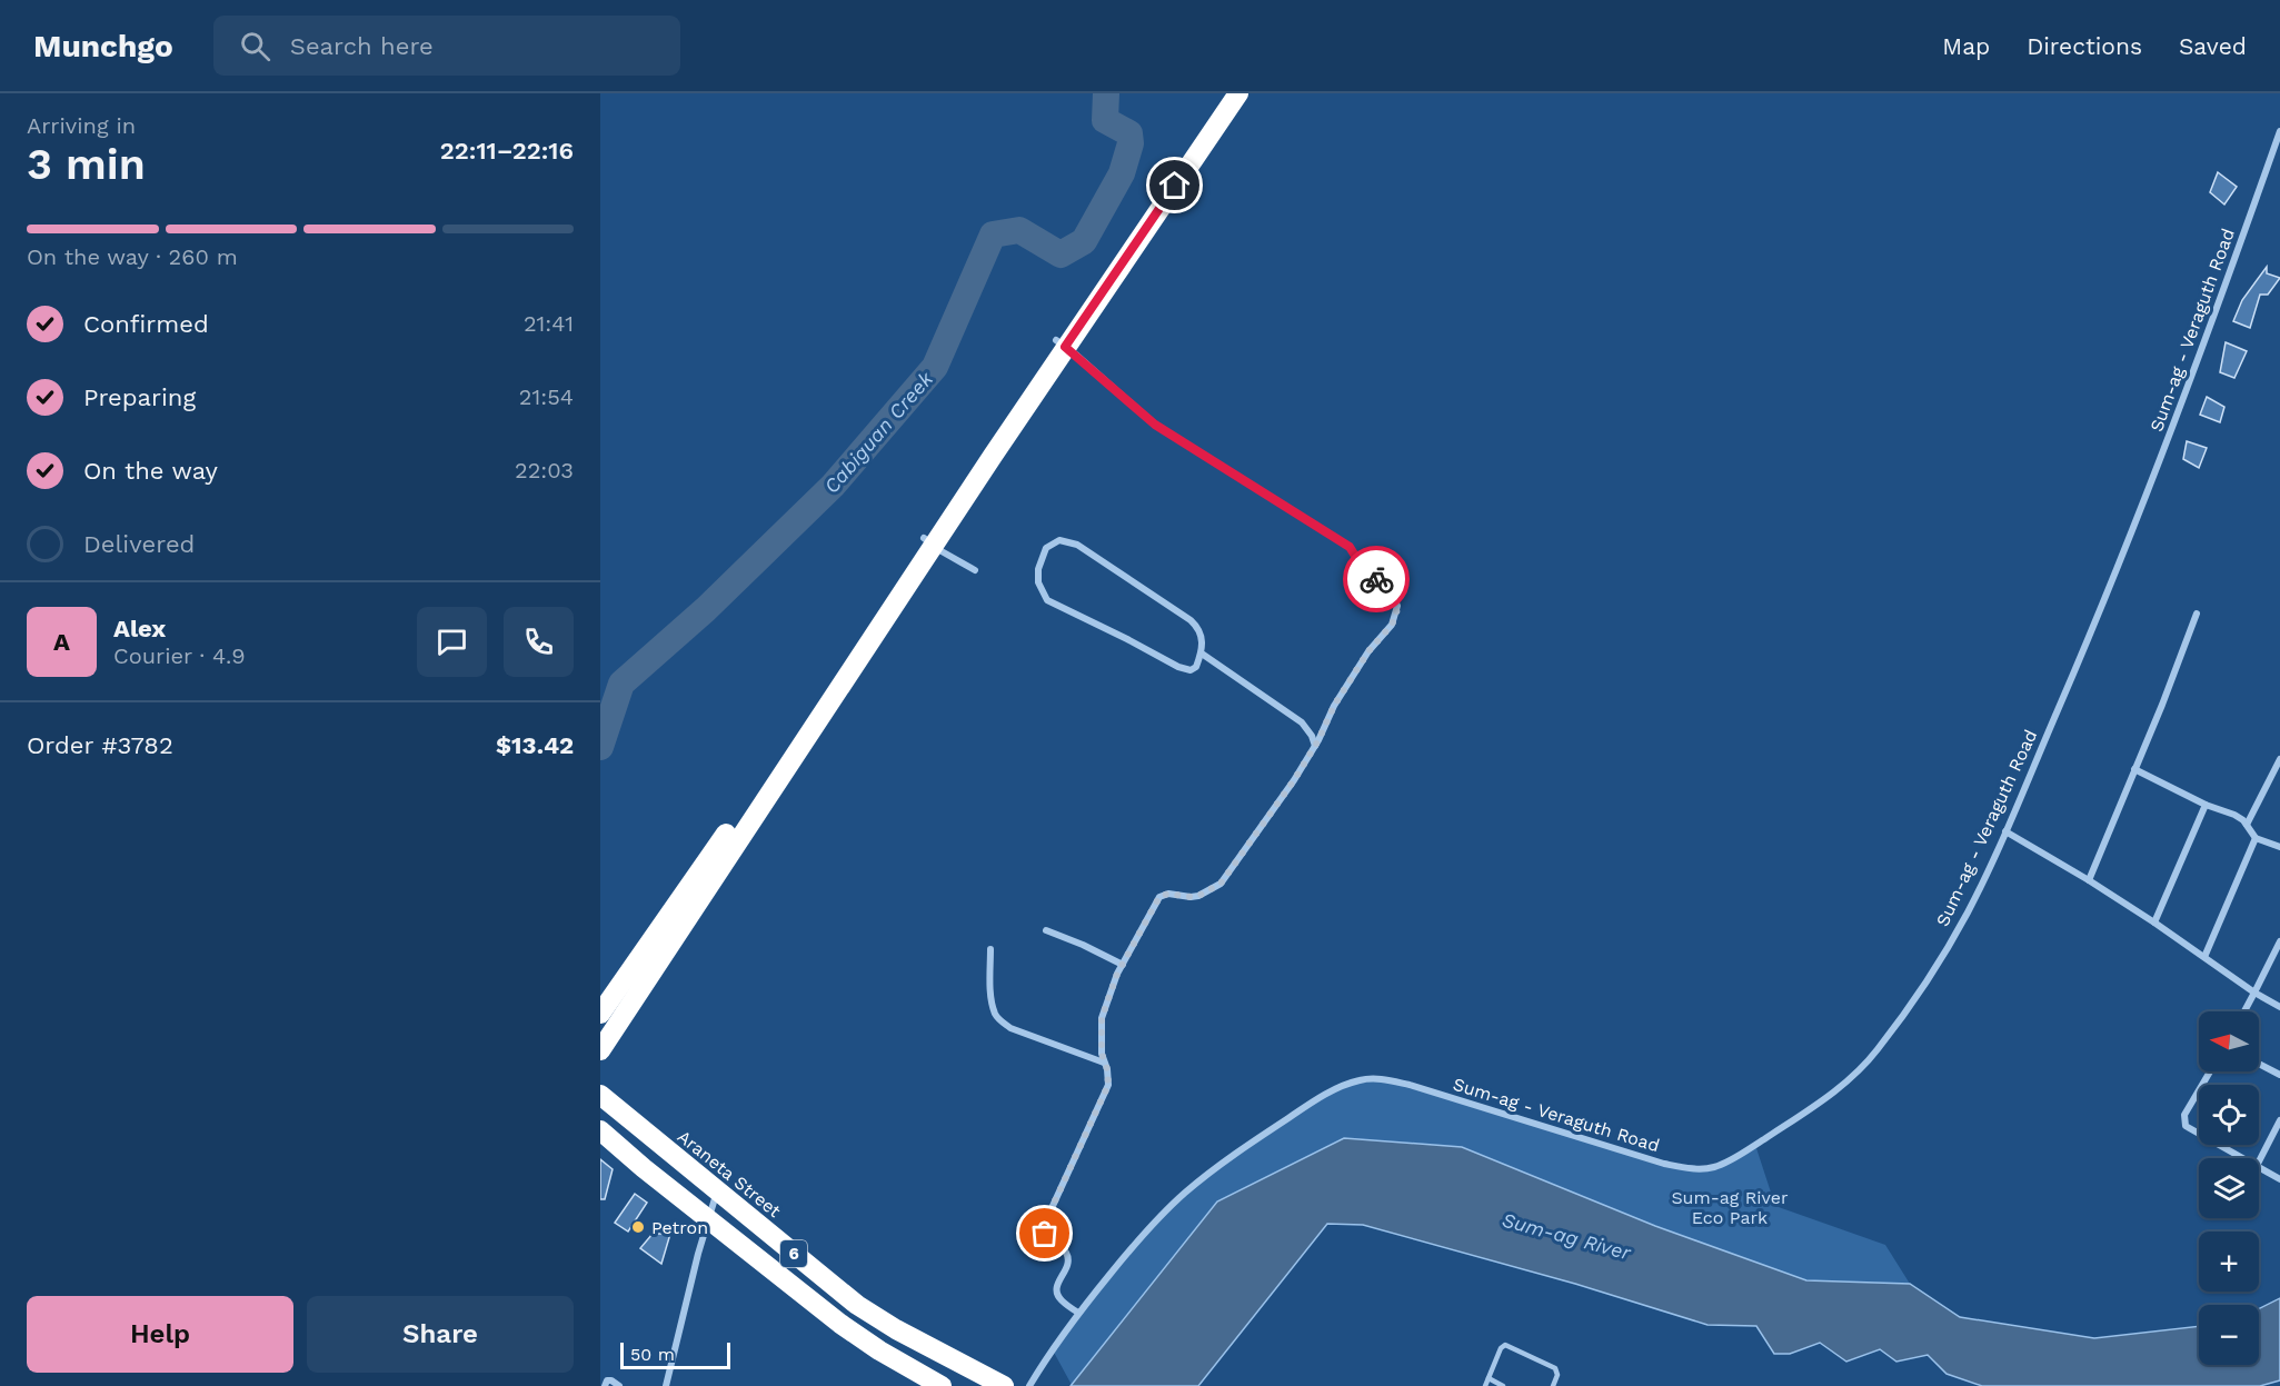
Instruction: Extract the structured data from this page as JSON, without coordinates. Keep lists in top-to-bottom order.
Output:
{
  "streets": {
    "highway": ["Araneta Street", "6"],
    "street": ["Sum-ag - Veraguth Road"]
  },
  "water": ["Cabiguan Creek", "Sum-ag River"],
  "parks": ["Sum-ag River Eco Park"],
  "places": ["Petron"],
  "scale_bar": "50 m",
  "north": "left",
  "page": {
    "header": "Munchgo",
    "search": "Search here",
    "nav": ["Map", "Directions", "Saved"],
    "heading": ["3 min", "Arriving in", "22:11–22:16"],
    "panel": [
      "Alex",
      "Courier · 4.9",
      "Order #3782",
      "$13.42"
    ],
    "bar": "On the way · 260 m",
    "list": [
      ["Confirmed", "21:41"],
      ["Preparing", "21:54"],
      ["On the way", "22:03"],
      "Delivered"
    ],
    "round": "A",
    "map_buttons": ["+", "−"],
    "buttons": ["Help", "Share"],
    "scale": "50 m"
  }
}
